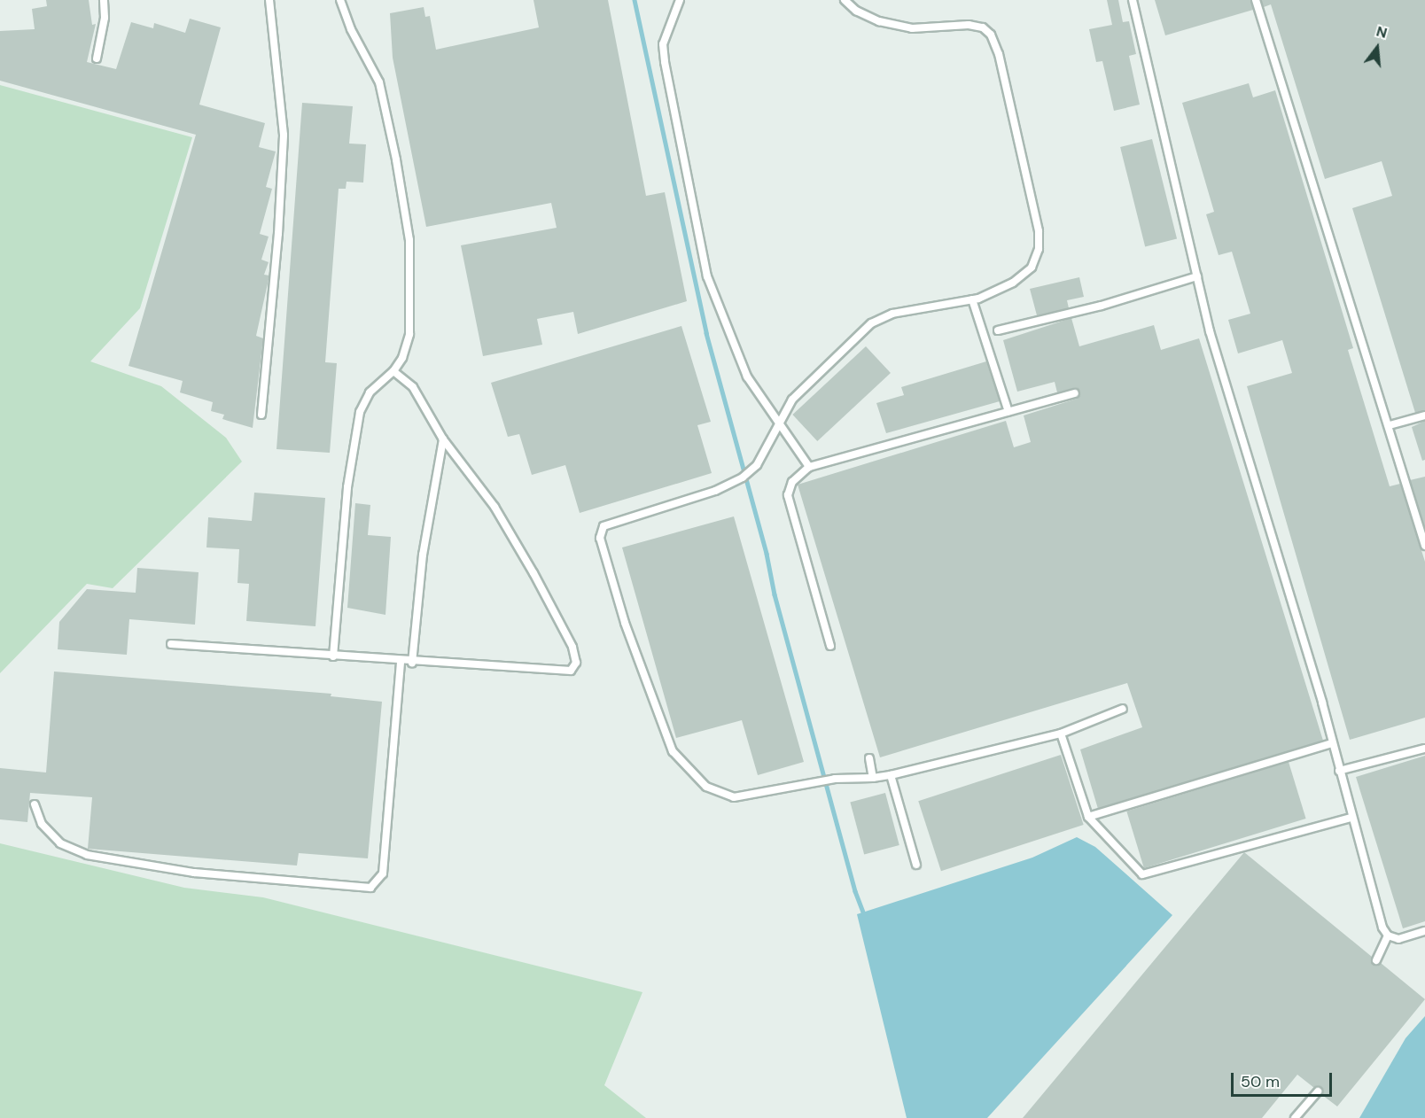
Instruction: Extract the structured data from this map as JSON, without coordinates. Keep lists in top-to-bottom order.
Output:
{
  "scale_bar": "50 m",
  "north": "top"
}
